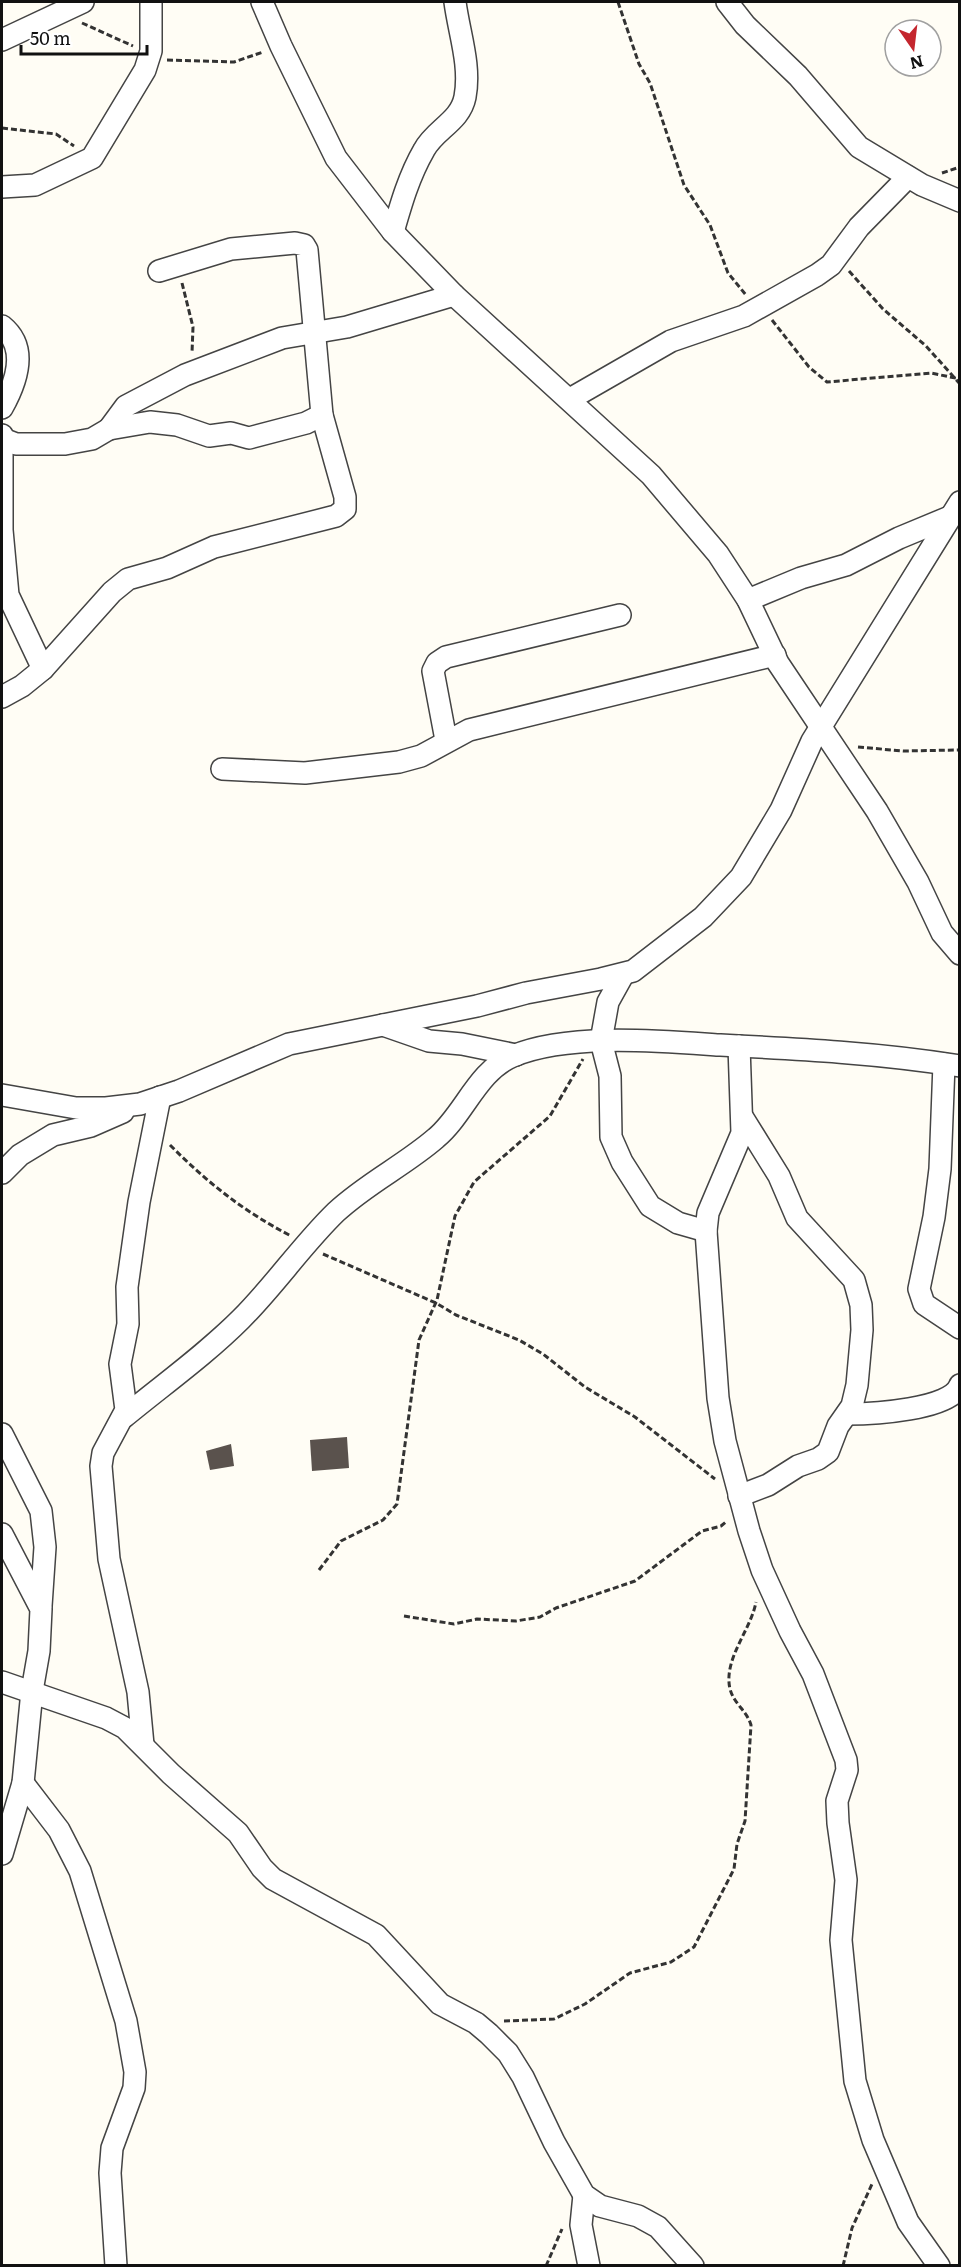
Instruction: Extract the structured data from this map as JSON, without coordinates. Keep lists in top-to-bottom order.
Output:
{
  "scale_bar": "50 m",
  "north": "bottom"
}
